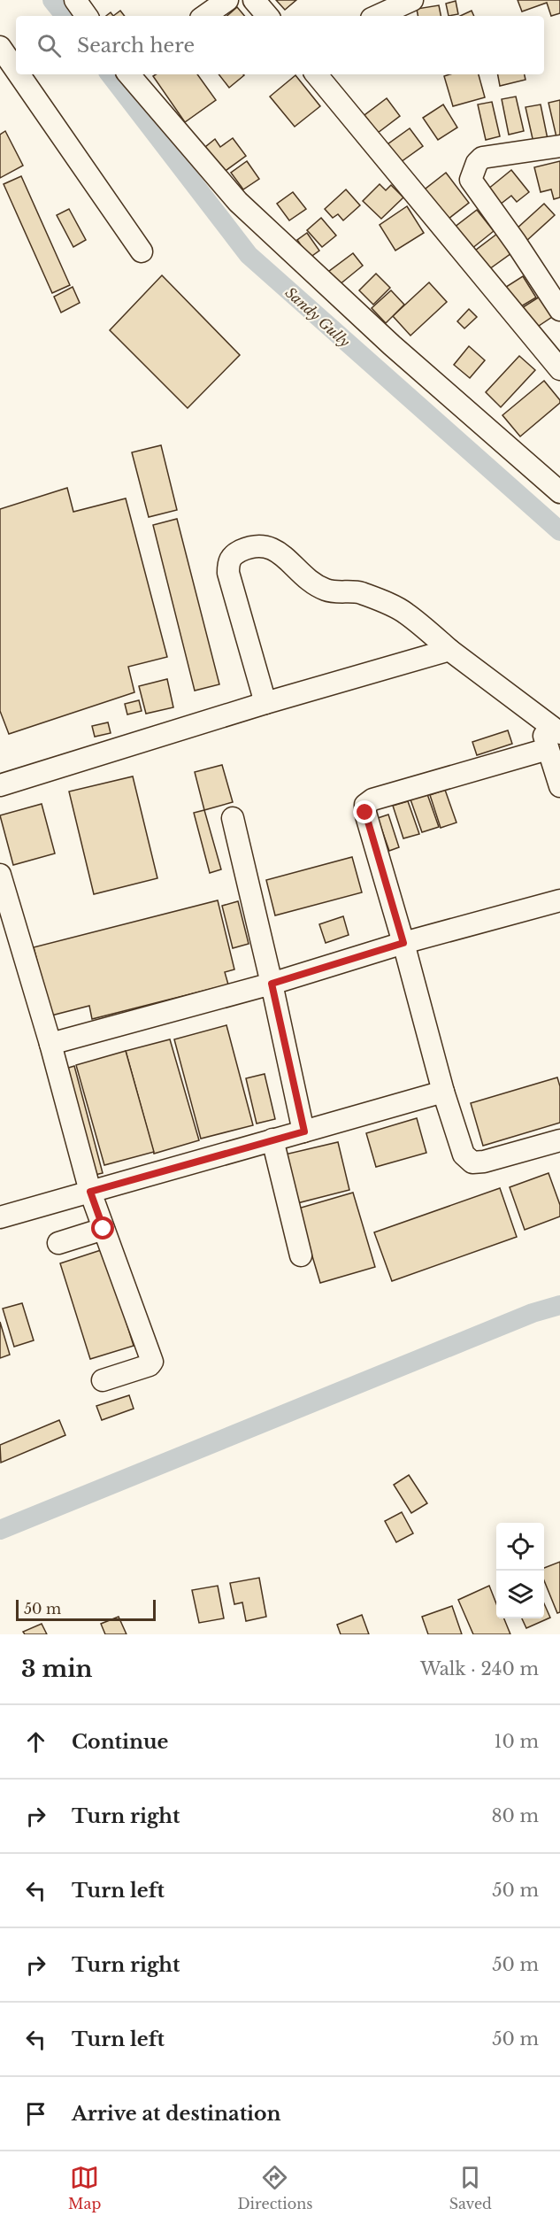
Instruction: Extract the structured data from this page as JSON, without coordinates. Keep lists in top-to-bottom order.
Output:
{
  "water": ["Sandy Gully"],
  "scale_bar": "50 m",
  "page": {
    "search": "Search here",
    "scale": "50 m",
    "heading": ["3 min", "Walk · 240 m"],
    "list": [
      ["Continue", "10 m"],
      ["Turn right", "80 m"],
      ["Turn left", "50 m"],
      ["Turn right", "50 m"],
      ["Turn left", "50 m"],
      "Arrive at destination"
    ],
    "nav": ["Map", "Directions", "Saved"]
  }
}
